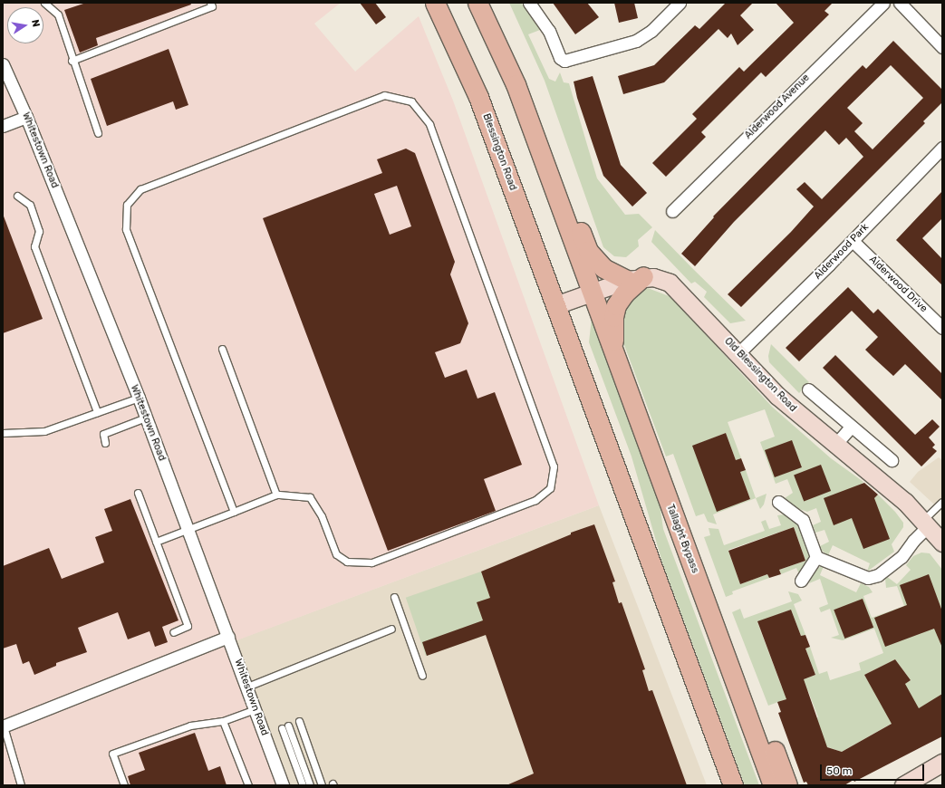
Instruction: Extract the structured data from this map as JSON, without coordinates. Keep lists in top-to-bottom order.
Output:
{
  "streets": {
    "main road": ["Blessington Road", "Tallaght Bypass"],
    "street": [
      "Alderwood Avenue",
      "Whitestown Road",
      "Alderwood Park",
      "Alderwood Drive",
      "Old Blessington Road"
    ]
  },
  "crossings": [
    ["Alderwood Park", "Alderwood Drive"],
    ["Alderwood Park", "Old Blessington Road"]
  ],
  "scale_bar": "50 m",
  "north": "right"
}
